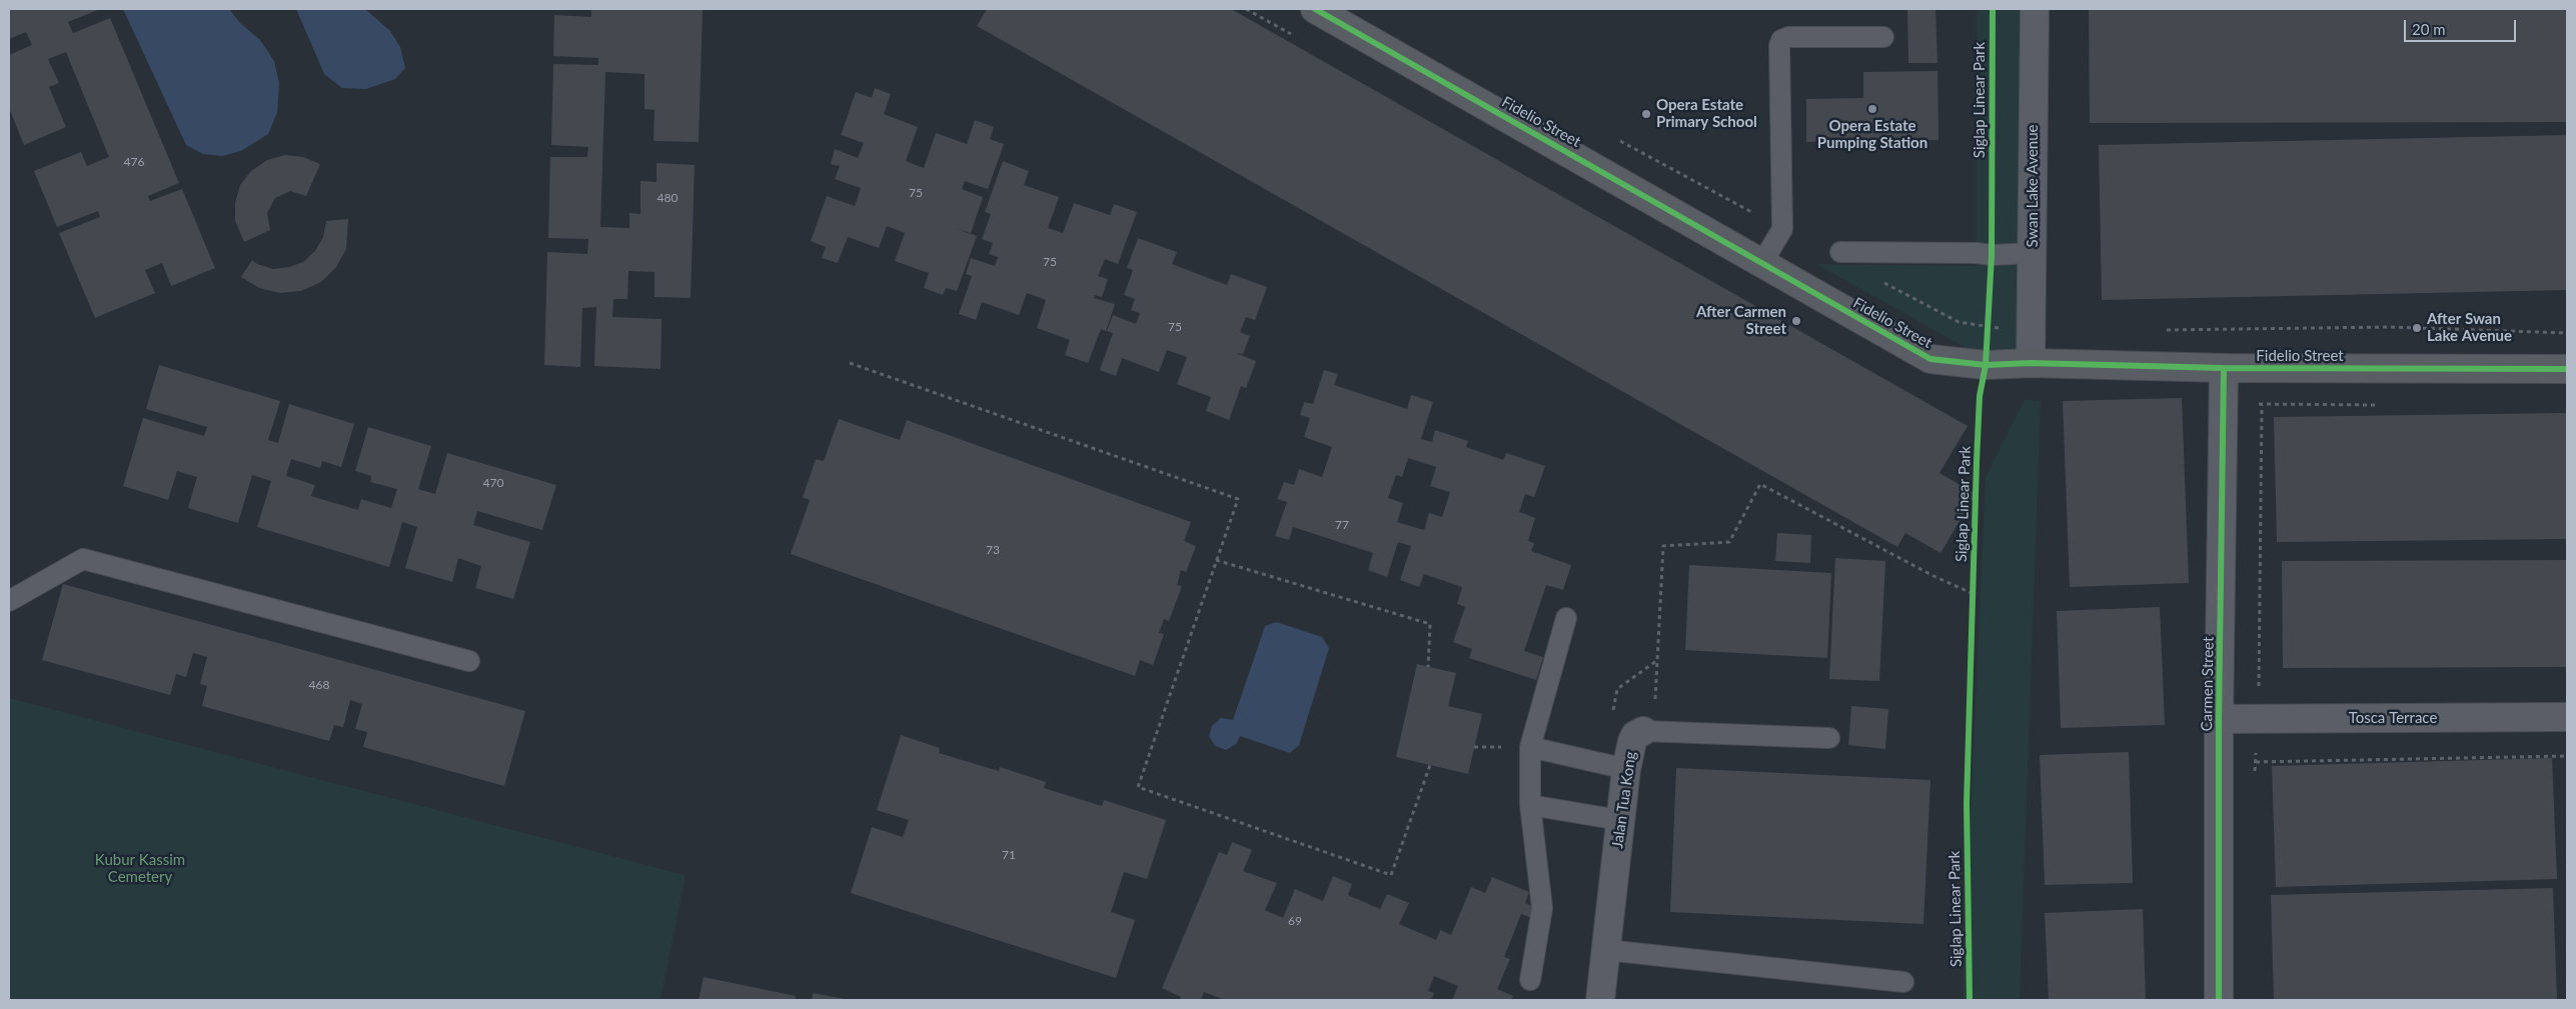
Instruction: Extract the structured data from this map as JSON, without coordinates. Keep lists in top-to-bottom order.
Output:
{
  "streets": {
    "street": [
      "Fidelio Street",
      "Swan Lake Avenue",
      "Carmen Street",
      "Tosca Terrace",
      "Jalan Tua Kong"
    ],
    "cycle path": ["Siglap Linear Park"]
  },
  "crossings": [
    ["Fidelio Street", "Swan Lake Avenue"],
    ["Fidelio Street", "Carmen Street"],
    ["Carmen Street", "Tosca Terrace"]
  ],
  "parks": ["Kubur Kassim Cemetery"],
  "places": [
    "Opera Estate Pumping Station",
    "Opera Estate Primary School",
    "After Carmen Street",
    "After Swan Lake Avenue"
  ],
  "house_numbers": [
    "476",
    "75",
    "480",
    "75",
    "75",
    "470",
    "77",
    "73",
    "468",
    "71",
    "69"
  ],
  "scale_bar": "20 m"
}
